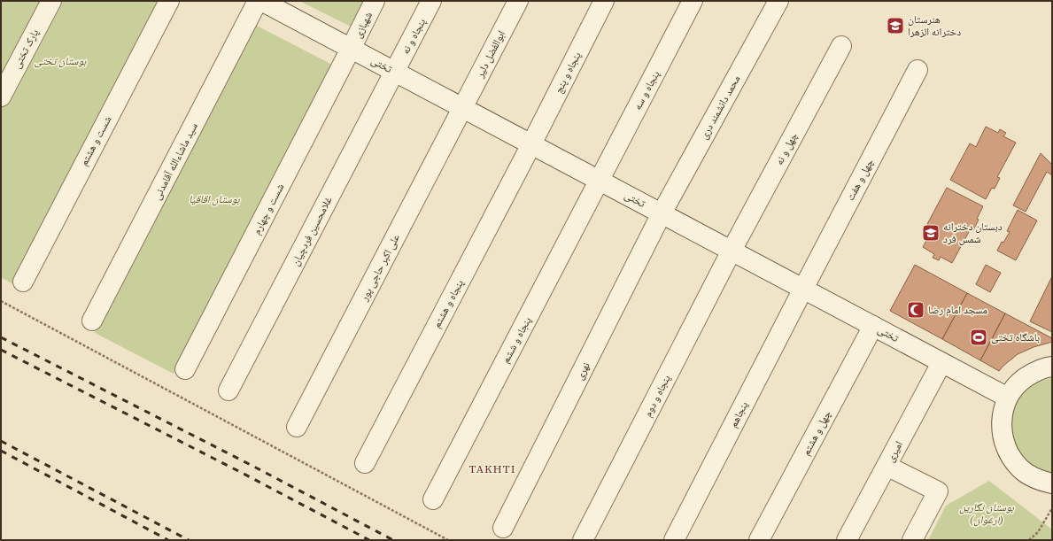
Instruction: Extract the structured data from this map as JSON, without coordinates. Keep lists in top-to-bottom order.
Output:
{
  "streets": {
    "street": [
      "شهبازی",
      "پنجاه و نه",
      "پارک تختی",
      "ابوالفضل دلیر",
      "تختی",
      "پنجاه و پنج",
      "پنجاه و سه",
      "محمد دانشمند دری",
      "شست و هشتم",
      "چهل و نه",
      "سید ماشاءالله آقامدنی",
      "چهل و هفت",
      "شست و چهارم",
      "غلامحسین فردچیان",
      "علی اکبر حاجی پور",
      "پنجاه و هشتم",
      "پنجاه و ششم",
      "نهری",
      "پنجاه و دوم",
      "پنجاهم",
      "چهل و هشتم",
      "امیری"
    ]
  },
  "crossings": [
    ["شهبازی", "تختی"],
    ["شهبازی", "شست و چهارم"],
    ["پنجاه و نه", "تختی"],
    ["پنجاه و نه", "غلامحسین فردچیان"],
    ["ابوالفضل دلیر", "تختی"],
    ["ابوالفضل دلیر", "علی اکبر حاجی پور"],
    ["تختی", "پنجاه و پنج"],
    ["تختی", "پنجاه و سه"],
    ["تختی", "محمد دانشمند دری"],
    ["تختی", "چهل و نه"],
    ["تختی", "چهل و هفت"],
    ["تختی", "شست و چهارم"],
    ["تختی", "غلامحسین فردچیان"],
    ["تختی", "علی اکبر حاجی پور"],
    ["تختی", "پنجاه و هشتم"],
    ["تختی", "پنجاه و ششم"],
    ["تختی", "نهری"],
    ["تختی", "پنجاه و دوم"],
    ["تختی", "پنجاهم"],
    ["تختی", "چهل و هشتم"],
    ["تختی", "امیری"],
    ["پنجاه و پنج", "پنجاه و هشتم"],
    ["پنجاه و سه", "پنجاه و ششم"],
    ["محمد دانشمند دری", "نهری"],
    ["چهل و نه", "پنجاه و دوم"],
    ["چهل و هفت", "پنجاهم"]
  ],
  "districts": ["TAKHTI"],
  "parks": ["بوستان تختی", "بوستان اقاقیا", "بوستان نگارین (ارغوان)"],
  "places": {
    "school or university": ["هنرستان دخترانه الزهرا", "دبستان دخترانه شمس فرد"],
    "mosque": ["مسجد امام رضا"],
    "sports": ["باشگاه تختی"]
  }
}
